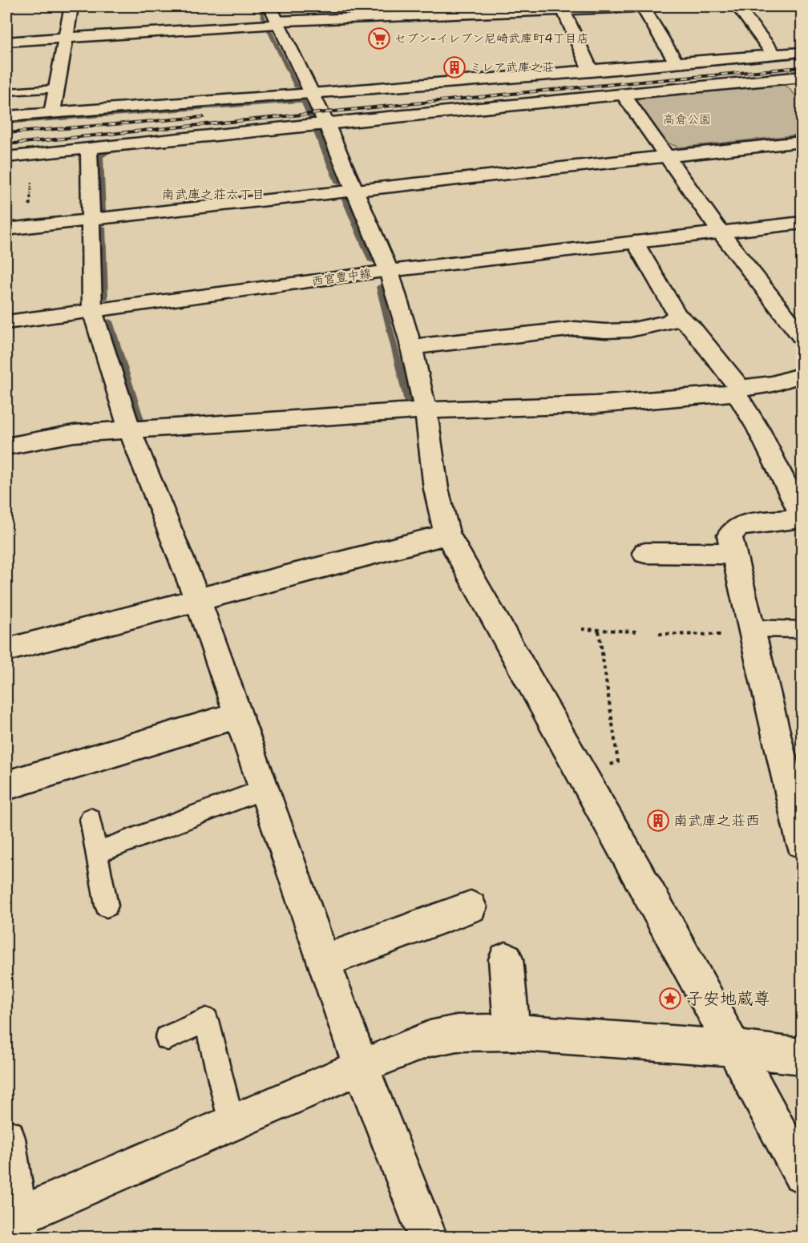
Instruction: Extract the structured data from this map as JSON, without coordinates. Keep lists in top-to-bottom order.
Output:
{
  "streets": {
    "street": ["西宮豊中線"]
  },
  "districts": ["南武庫之荘六丁目"],
  "parks": ["高倉公園"],
  "places": {
    "supermarket": ["セブン-イレブン尼崎武庫町4丁目店"],
    "building": ["ミレア武庫之荘", "南武庫之荘西"],
    "place": ["子安地蔵尊"]
  }
}
